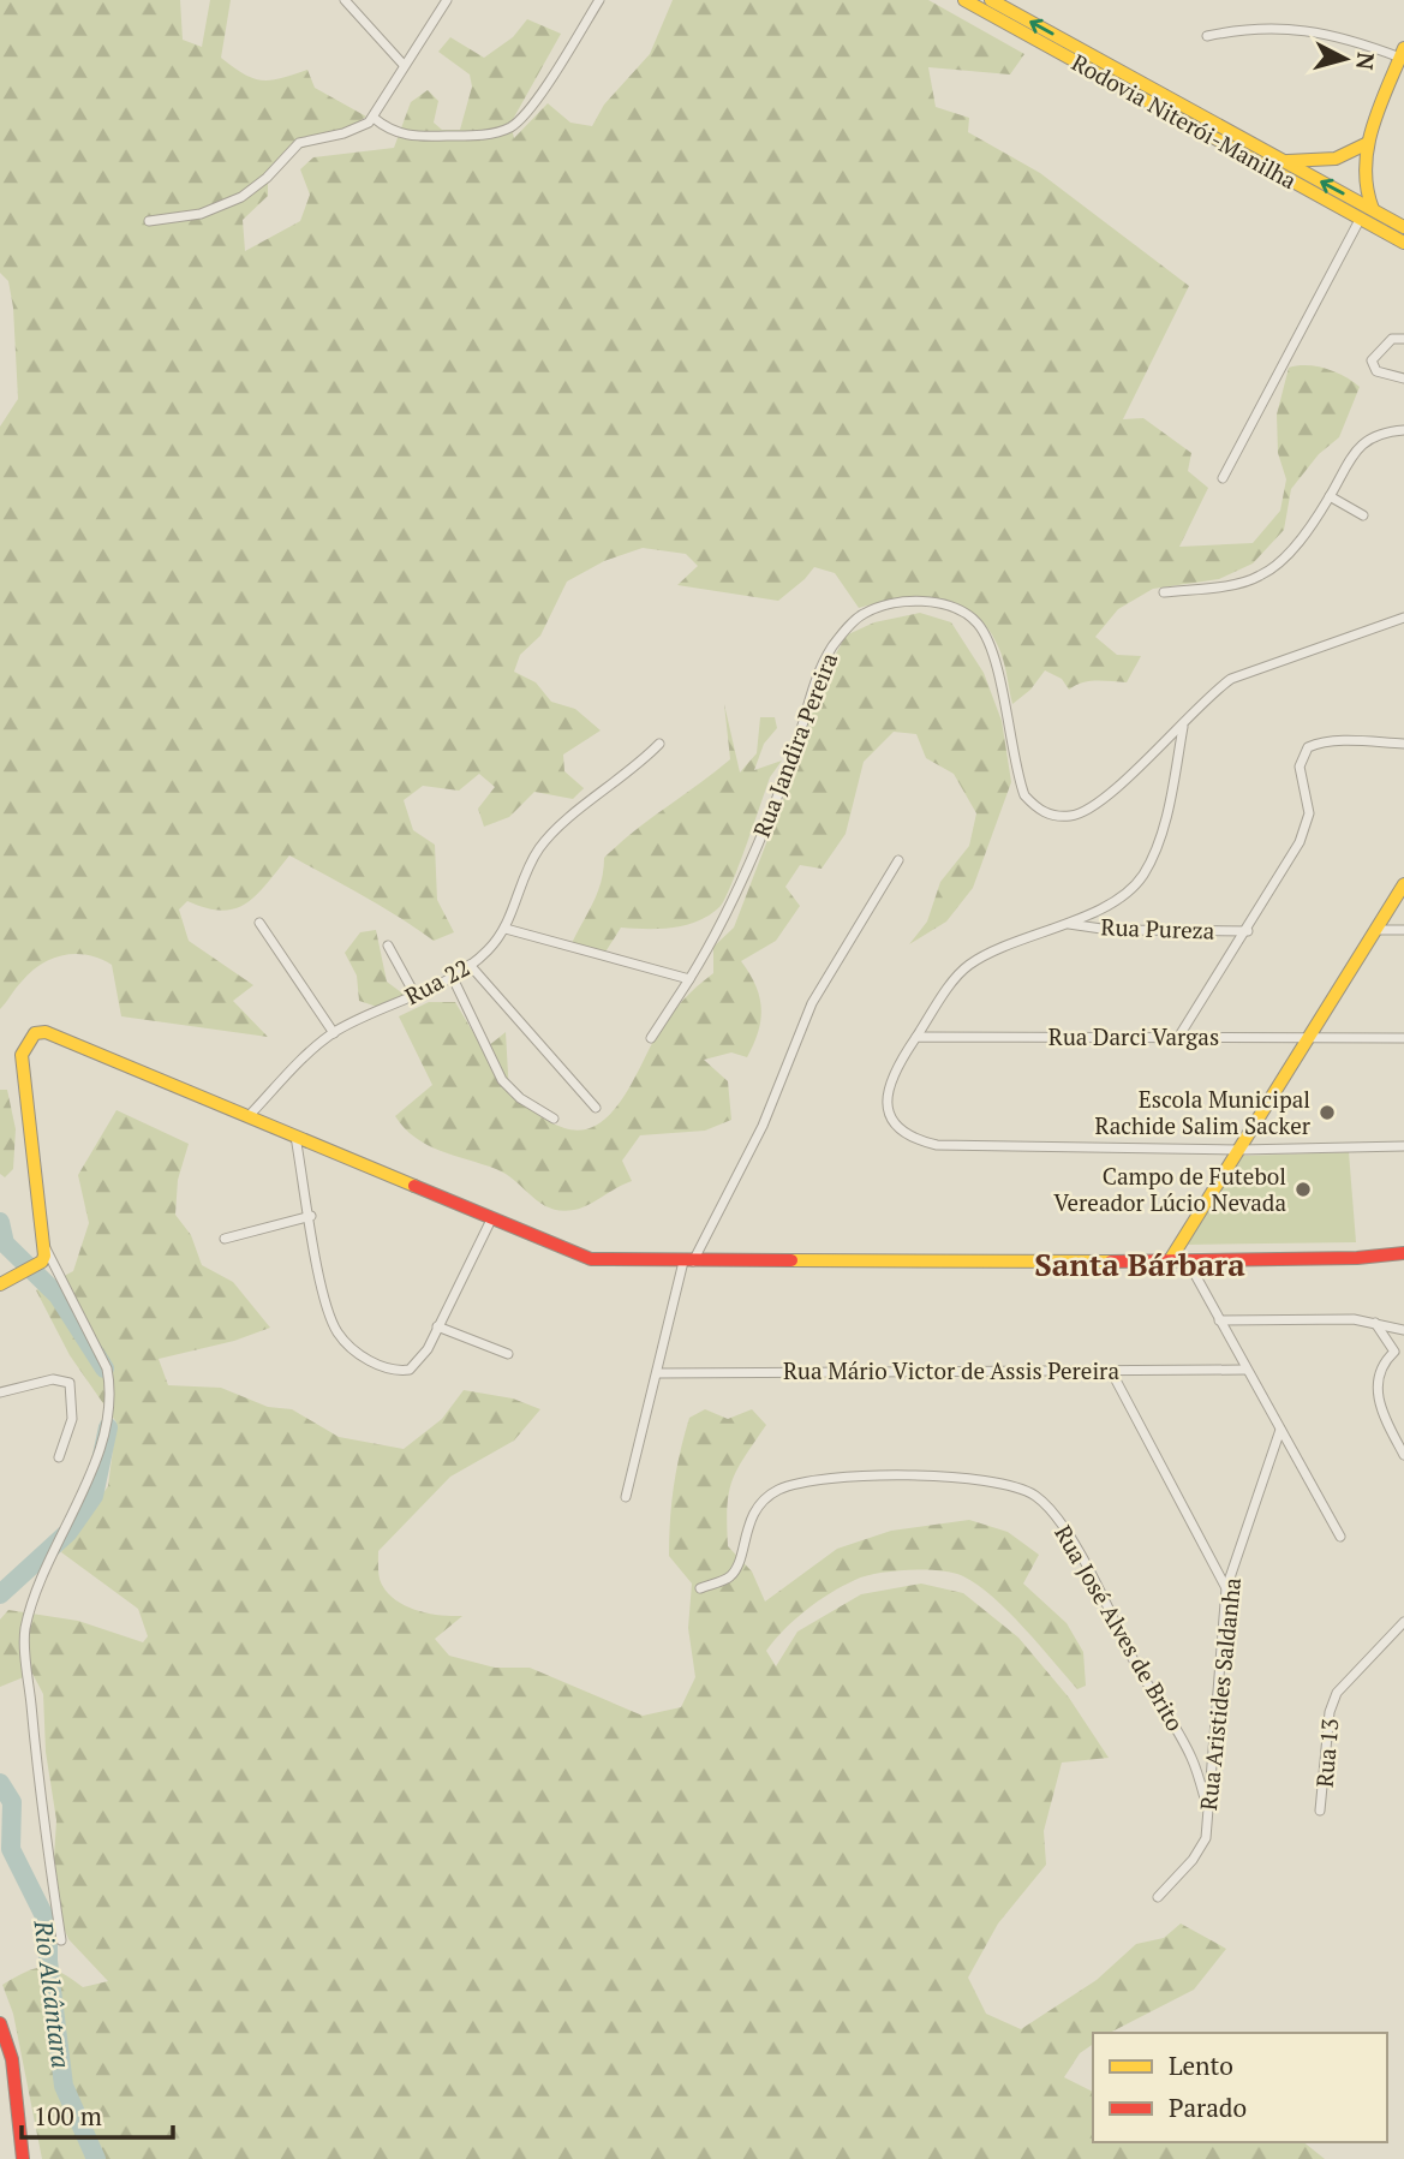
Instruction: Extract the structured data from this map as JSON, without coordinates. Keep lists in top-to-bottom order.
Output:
{
  "streets": {
    "main road": ["Rodovia Niterói-Manilha"],
    "street": [
      "Rua Jandira Pereira",
      "Rua Pureza",
      "Rua 22",
      "Rua Darci Vargas",
      "Rua Mário Victor de Assis Pereira",
      "Rua José Alves de Brito",
      "Rua Aristides Saldanha",
      "Rua 13"
    ]
  },
  "crossings": [
    ["Rua José Alves de Brito", "Rua Aristides Saldanha"]
  ],
  "districts": ["Santa Bárbara"],
  "water": ["Rio Alcântara"],
  "places": ["Escola Municipal Rachide Salim Sacker", "Campo de Futebol Vereador Lúcio Nevada"],
  "legend": ["Lento", "Parado"],
  "scale_bar": "100 m",
  "north": "right"
}
